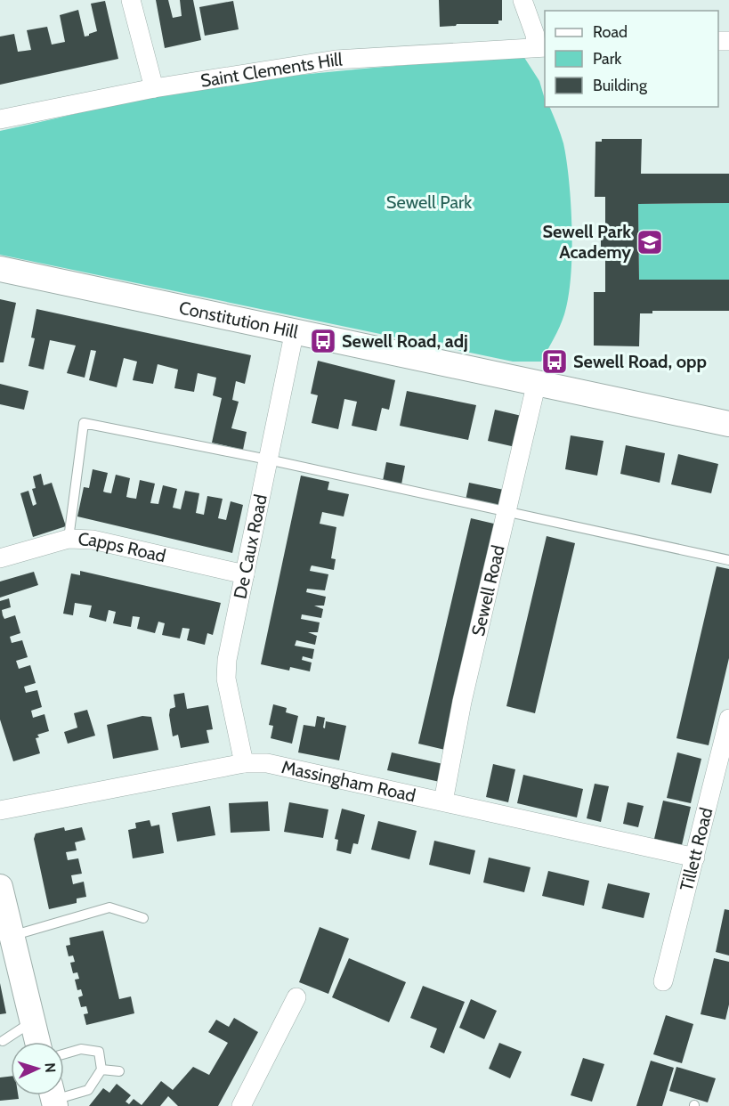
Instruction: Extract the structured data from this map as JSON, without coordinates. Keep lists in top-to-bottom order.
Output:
{
  "streets": {
    "main road": ["Constitution Hill"],
    "street": [
      "Saint Clements Hill",
      "De Caux Road",
      "Capps Road",
      "Sewell Road",
      "Massingham Road",
      "Tillett Road"
    ]
  },
  "crossings": [
    ["Constitution Hill", "De Caux Road"],
    ["Constitution Hill", "Sewell Road"],
    ["De Caux Road", "Capps Road"],
    ["De Caux Road", "Massingham Road"],
    ["Sewell Road", "Massingham Road"],
    ["Massingham Road", "Tillett Road"]
  ],
  "parks": ["Sewell Park"],
  "places": {
    "school or university": ["Sewell Park Academy"],
    "bus stop": ["Sewell Road, adj", "Sewell Road, opp"]
  },
  "legend": ["Road", "Park", "Building"],
  "north": "right"
}
